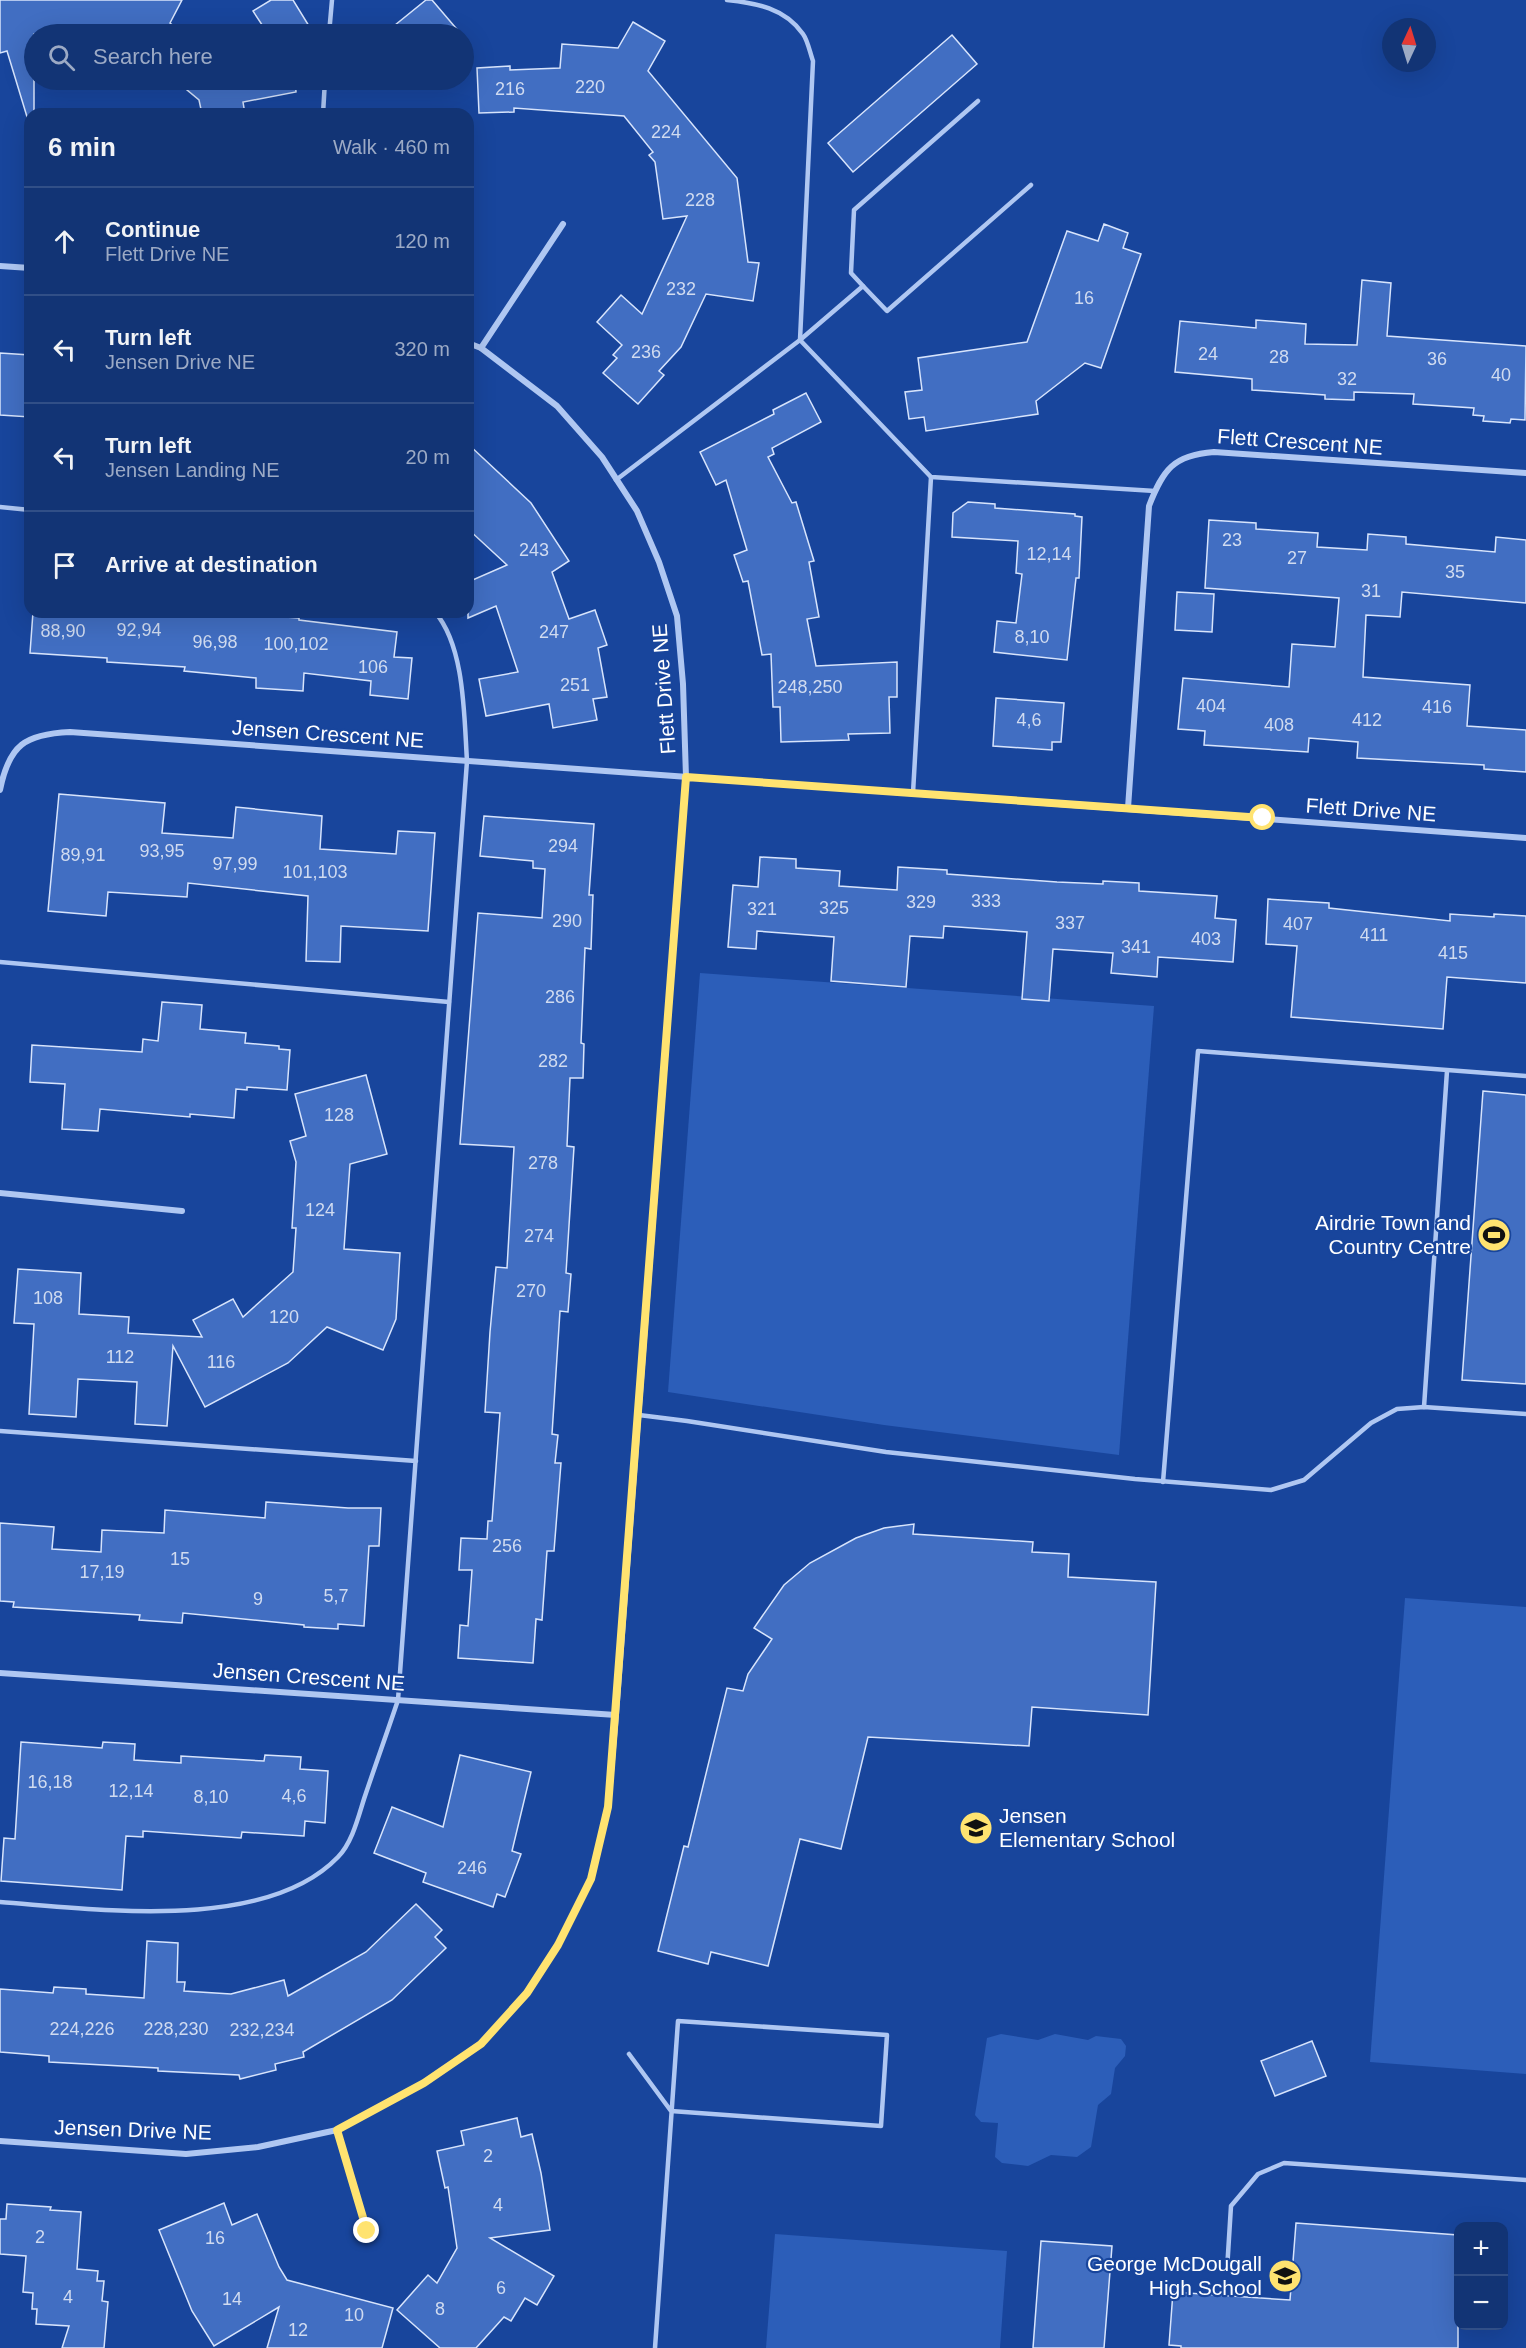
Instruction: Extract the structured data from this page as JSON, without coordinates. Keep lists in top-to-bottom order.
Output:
{
  "streets": {
    "street": [
      "Flett Crescent NE",
      "Flett Drive NE",
      "Jensen Crescent NE",
      "Jensen Drive NE"
    ]
  },
  "crossings": [
    ["Flett Crescent NE", "Flett Drive NE"],
    ["Flett Drive NE", "Jensen Crescent NE"],
    ["Flett Drive NE", "Jensen Drive NE"],
    ["Jensen Crescent NE", "Jensen Drive NE"]
  ],
  "places": {
    "sports": ["Airdrie Town and Country Centre"],
    "school or university": ["Jensen Elementary School", "George McDougall High School"]
  },
  "house_numbers": [
    "220",
    "216",
    "224",
    "228",
    "232",
    "16",
    "236",
    "24",
    "28",
    "36",
    "40",
    "32",
    "23",
    "243",
    "12,14",
    "27",
    "35",
    "31",
    "92,94",
    "88,90",
    "247",
    "8,10",
    "96,98",
    "100,102",
    "106",
    "251",
    "248,250",
    "404",
    "416",
    "4,6",
    "412",
    "408",
    "294",
    "93,95",
    "89,91",
    "97,99",
    "101,103",
    "333",
    "329",
    "325",
    "321",
    "290",
    "337",
    "407",
    "411",
    "403",
    "341",
    "415",
    "286",
    "282",
    "128",
    "278",
    "124",
    "274",
    "270",
    "108",
    "120",
    "112",
    "116",
    "256",
    "15",
    "17,19",
    "5,7",
    "9",
    "16,18",
    "12,14",
    "4,6",
    "8,10",
    "246",
    "224,226",
    "228,230",
    "232,234",
    "2",
    "4",
    "2",
    "16",
    "6",
    "4",
    "14",
    "8",
    "10",
    "12"
  ],
  "north": "top",
  "page": {
    "search": "Search here",
    "heading": ["6 min", "Walk · 460 m"],
    "list": [
      ["Continue", "Flett Drive NE", "120 m"],
      ["Turn left", "Jensen Drive NE", "320 m"],
      ["Turn left", "Jensen Landing NE", "20 m"],
      "Arrive at destination"
    ],
    "map_buttons": ["+", "−"]
  }
}
